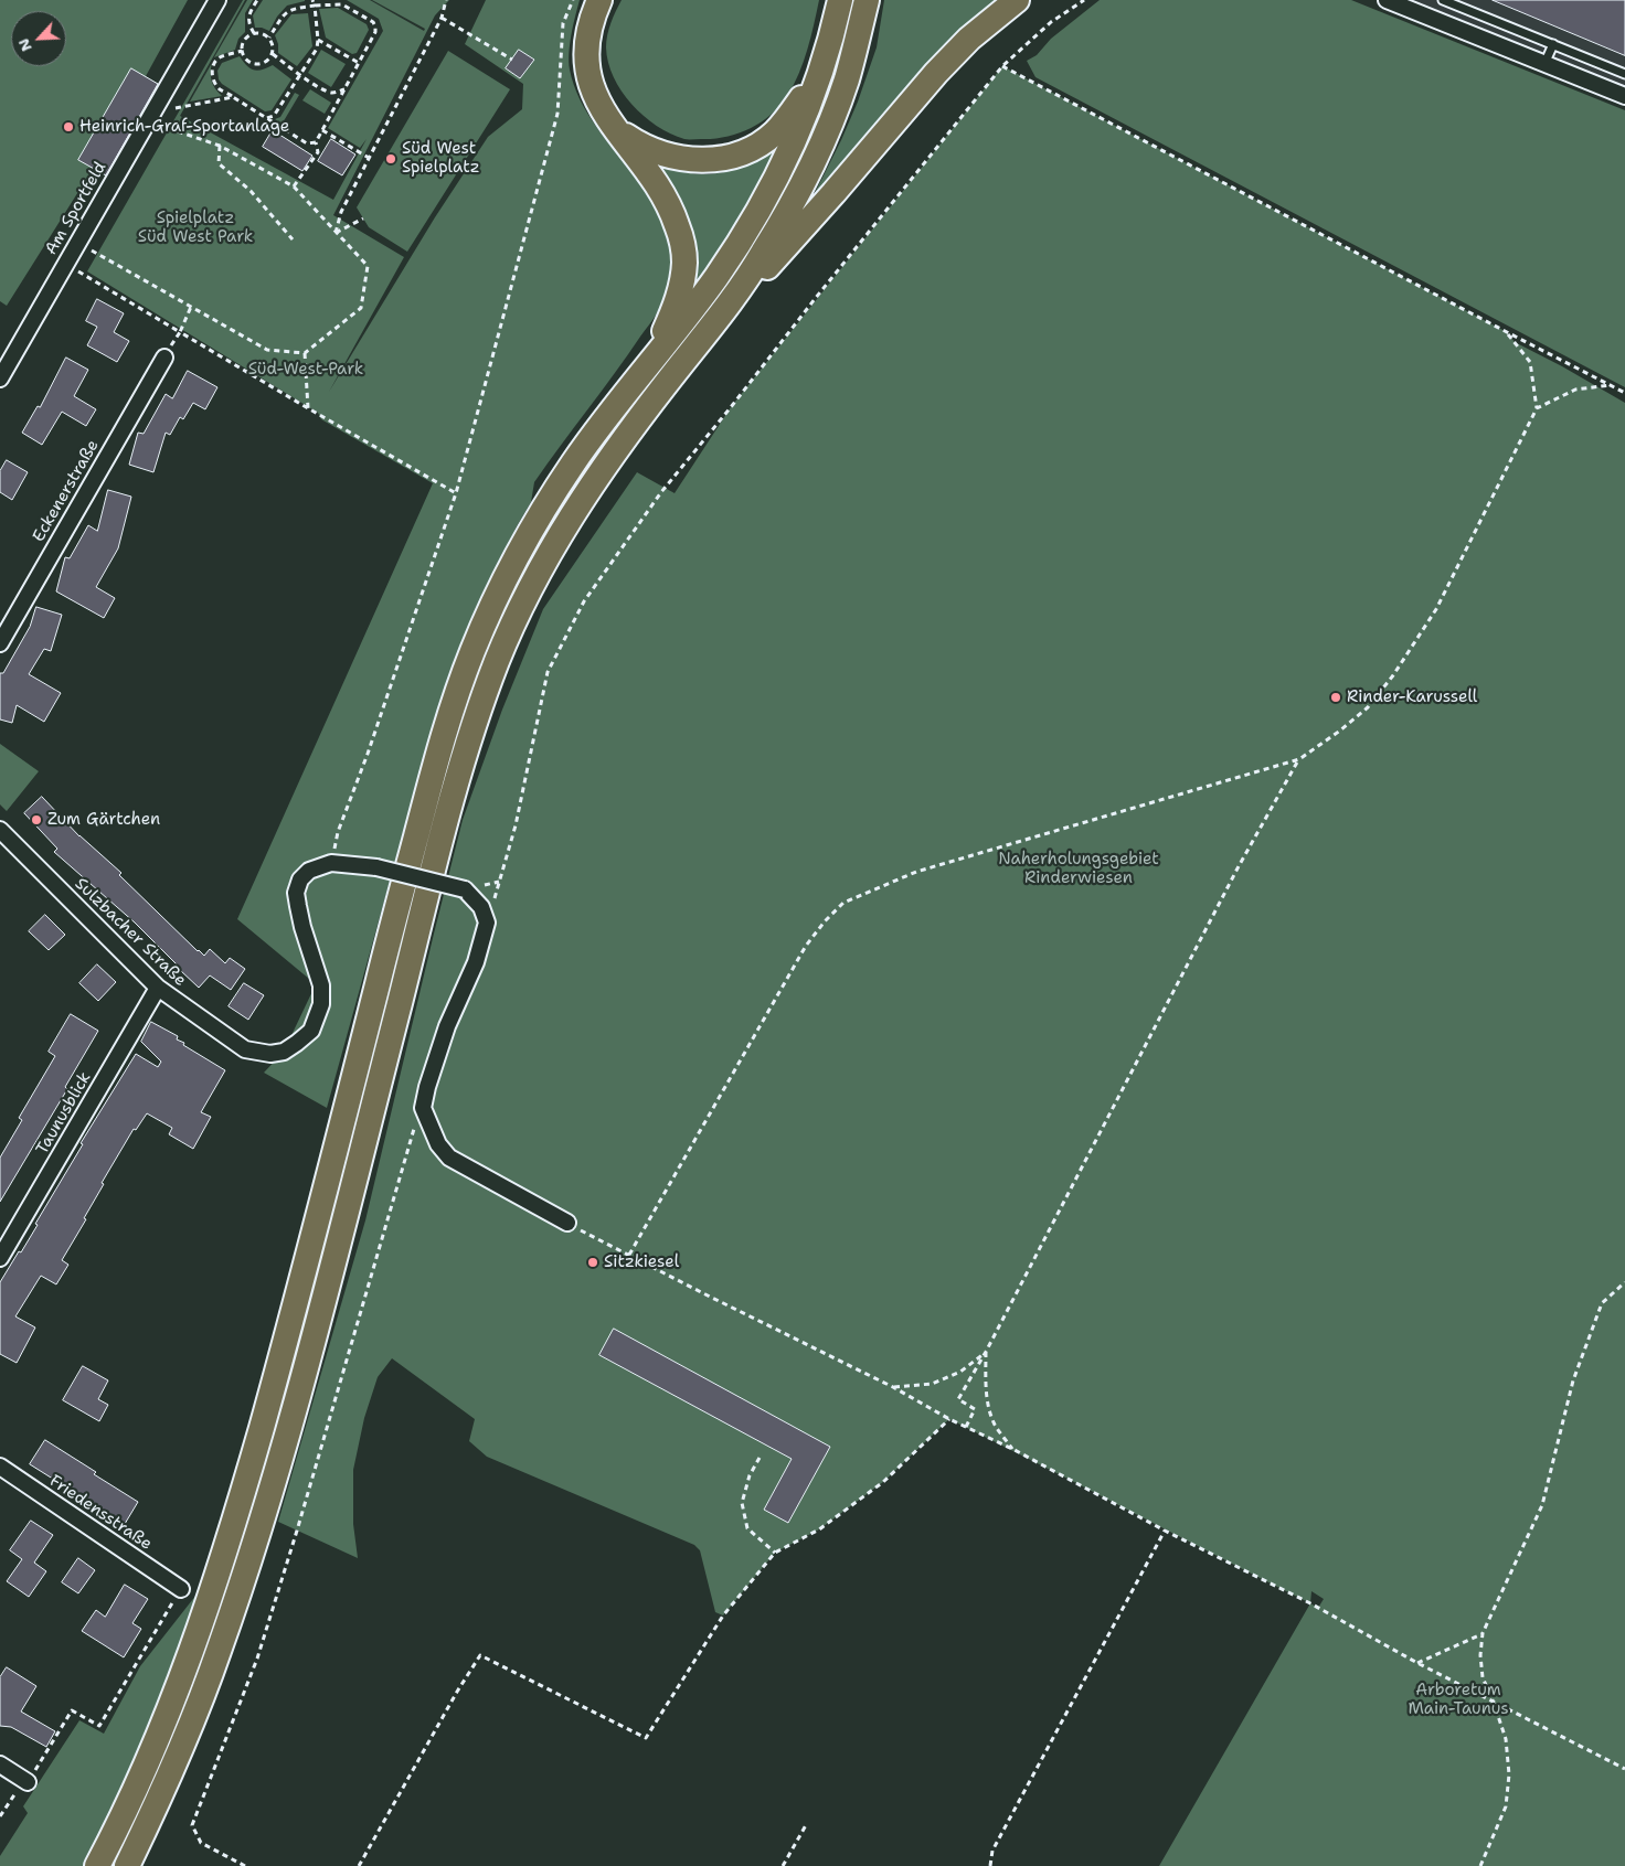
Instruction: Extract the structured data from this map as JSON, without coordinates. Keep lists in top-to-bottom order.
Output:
{
  "streets": {
    "street": [
      "Am Sportfeld",
      "Eckenerstraße",
      "Sulzbacher Straße",
      "Taunusblick",
      "Friedensstraße"
    ]
  },
  "crossings": [
    ["Sulzbacher Straße", "Taunusblick"]
  ],
  "parks": [
    "Spielplatz Süd West Park",
    "Süd-West-Park",
    "Naherholungsgebiet Rinderwiesen",
    "Arboretum Main-Taunus"
  ],
  "places": [
    "Heinrich-Graf-Sportanlage",
    "Süd West Spielplatz",
    "Rinder-Karussell",
    "Zum Gärtchen",
    "Sitzkiesel"
  ],
  "north": "bottom left"
}
